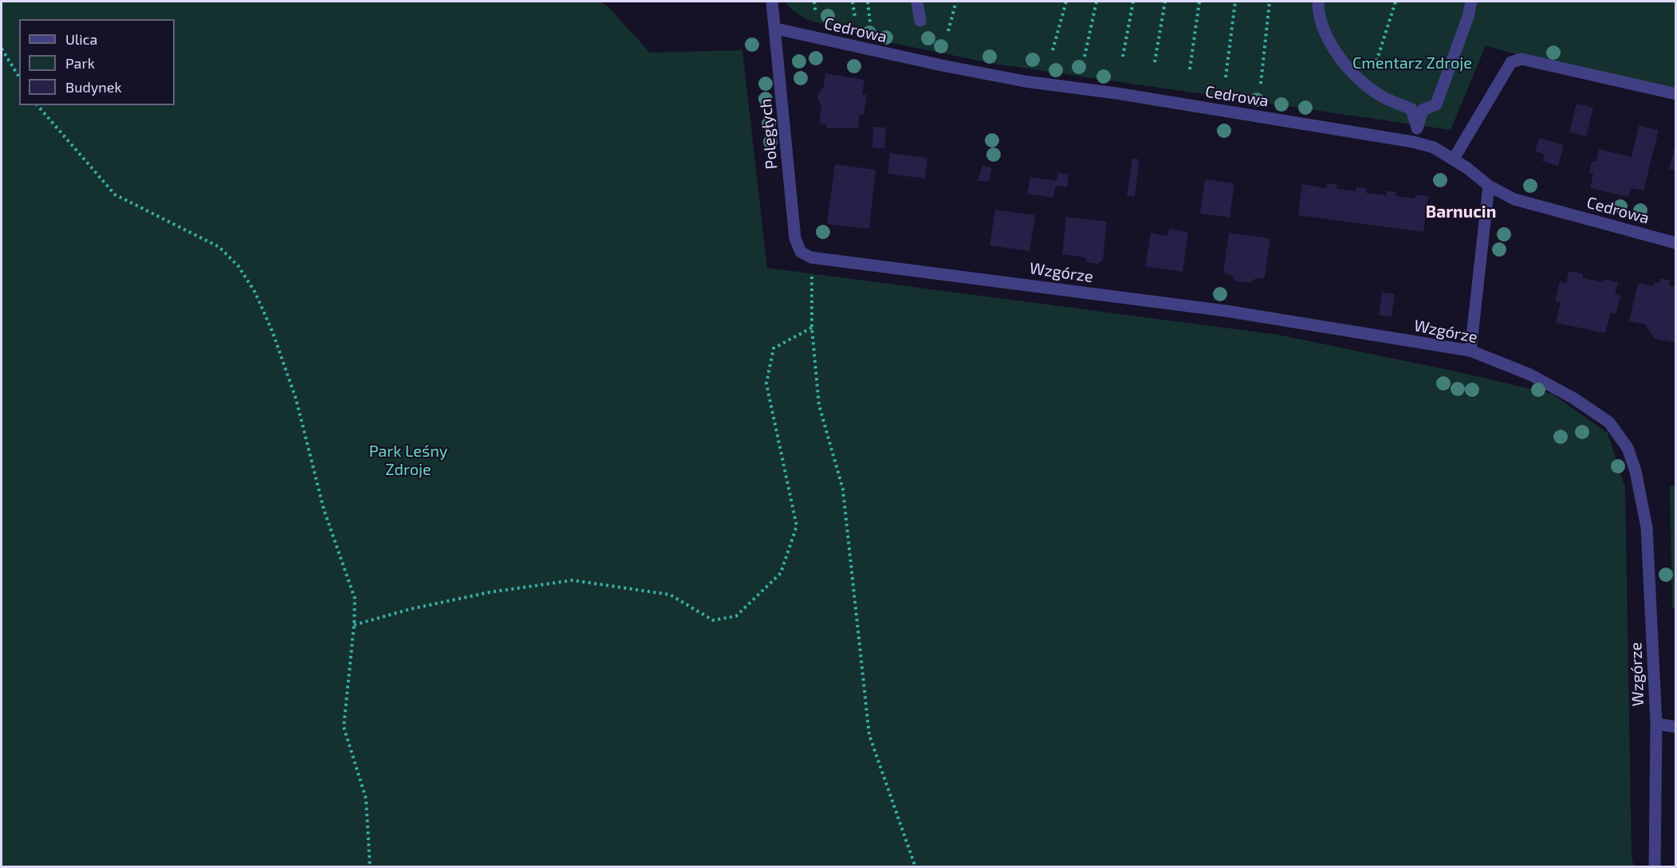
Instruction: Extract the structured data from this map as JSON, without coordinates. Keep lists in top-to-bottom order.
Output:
{
  "streets": {
    "street": ["Cedrowa", "Poległych", "Wzgórze"]
  },
  "crossings": [
    ["Cedrowa", "Poległych"],
    ["Poległych", "Wzgórze"]
  ],
  "districts": ["Barnucin"],
  "parks": ["Cmentarz Zdroje", "Park Leśny Zdroje"],
  "legend": ["Ulica", "Park", "Budynek"]
}
